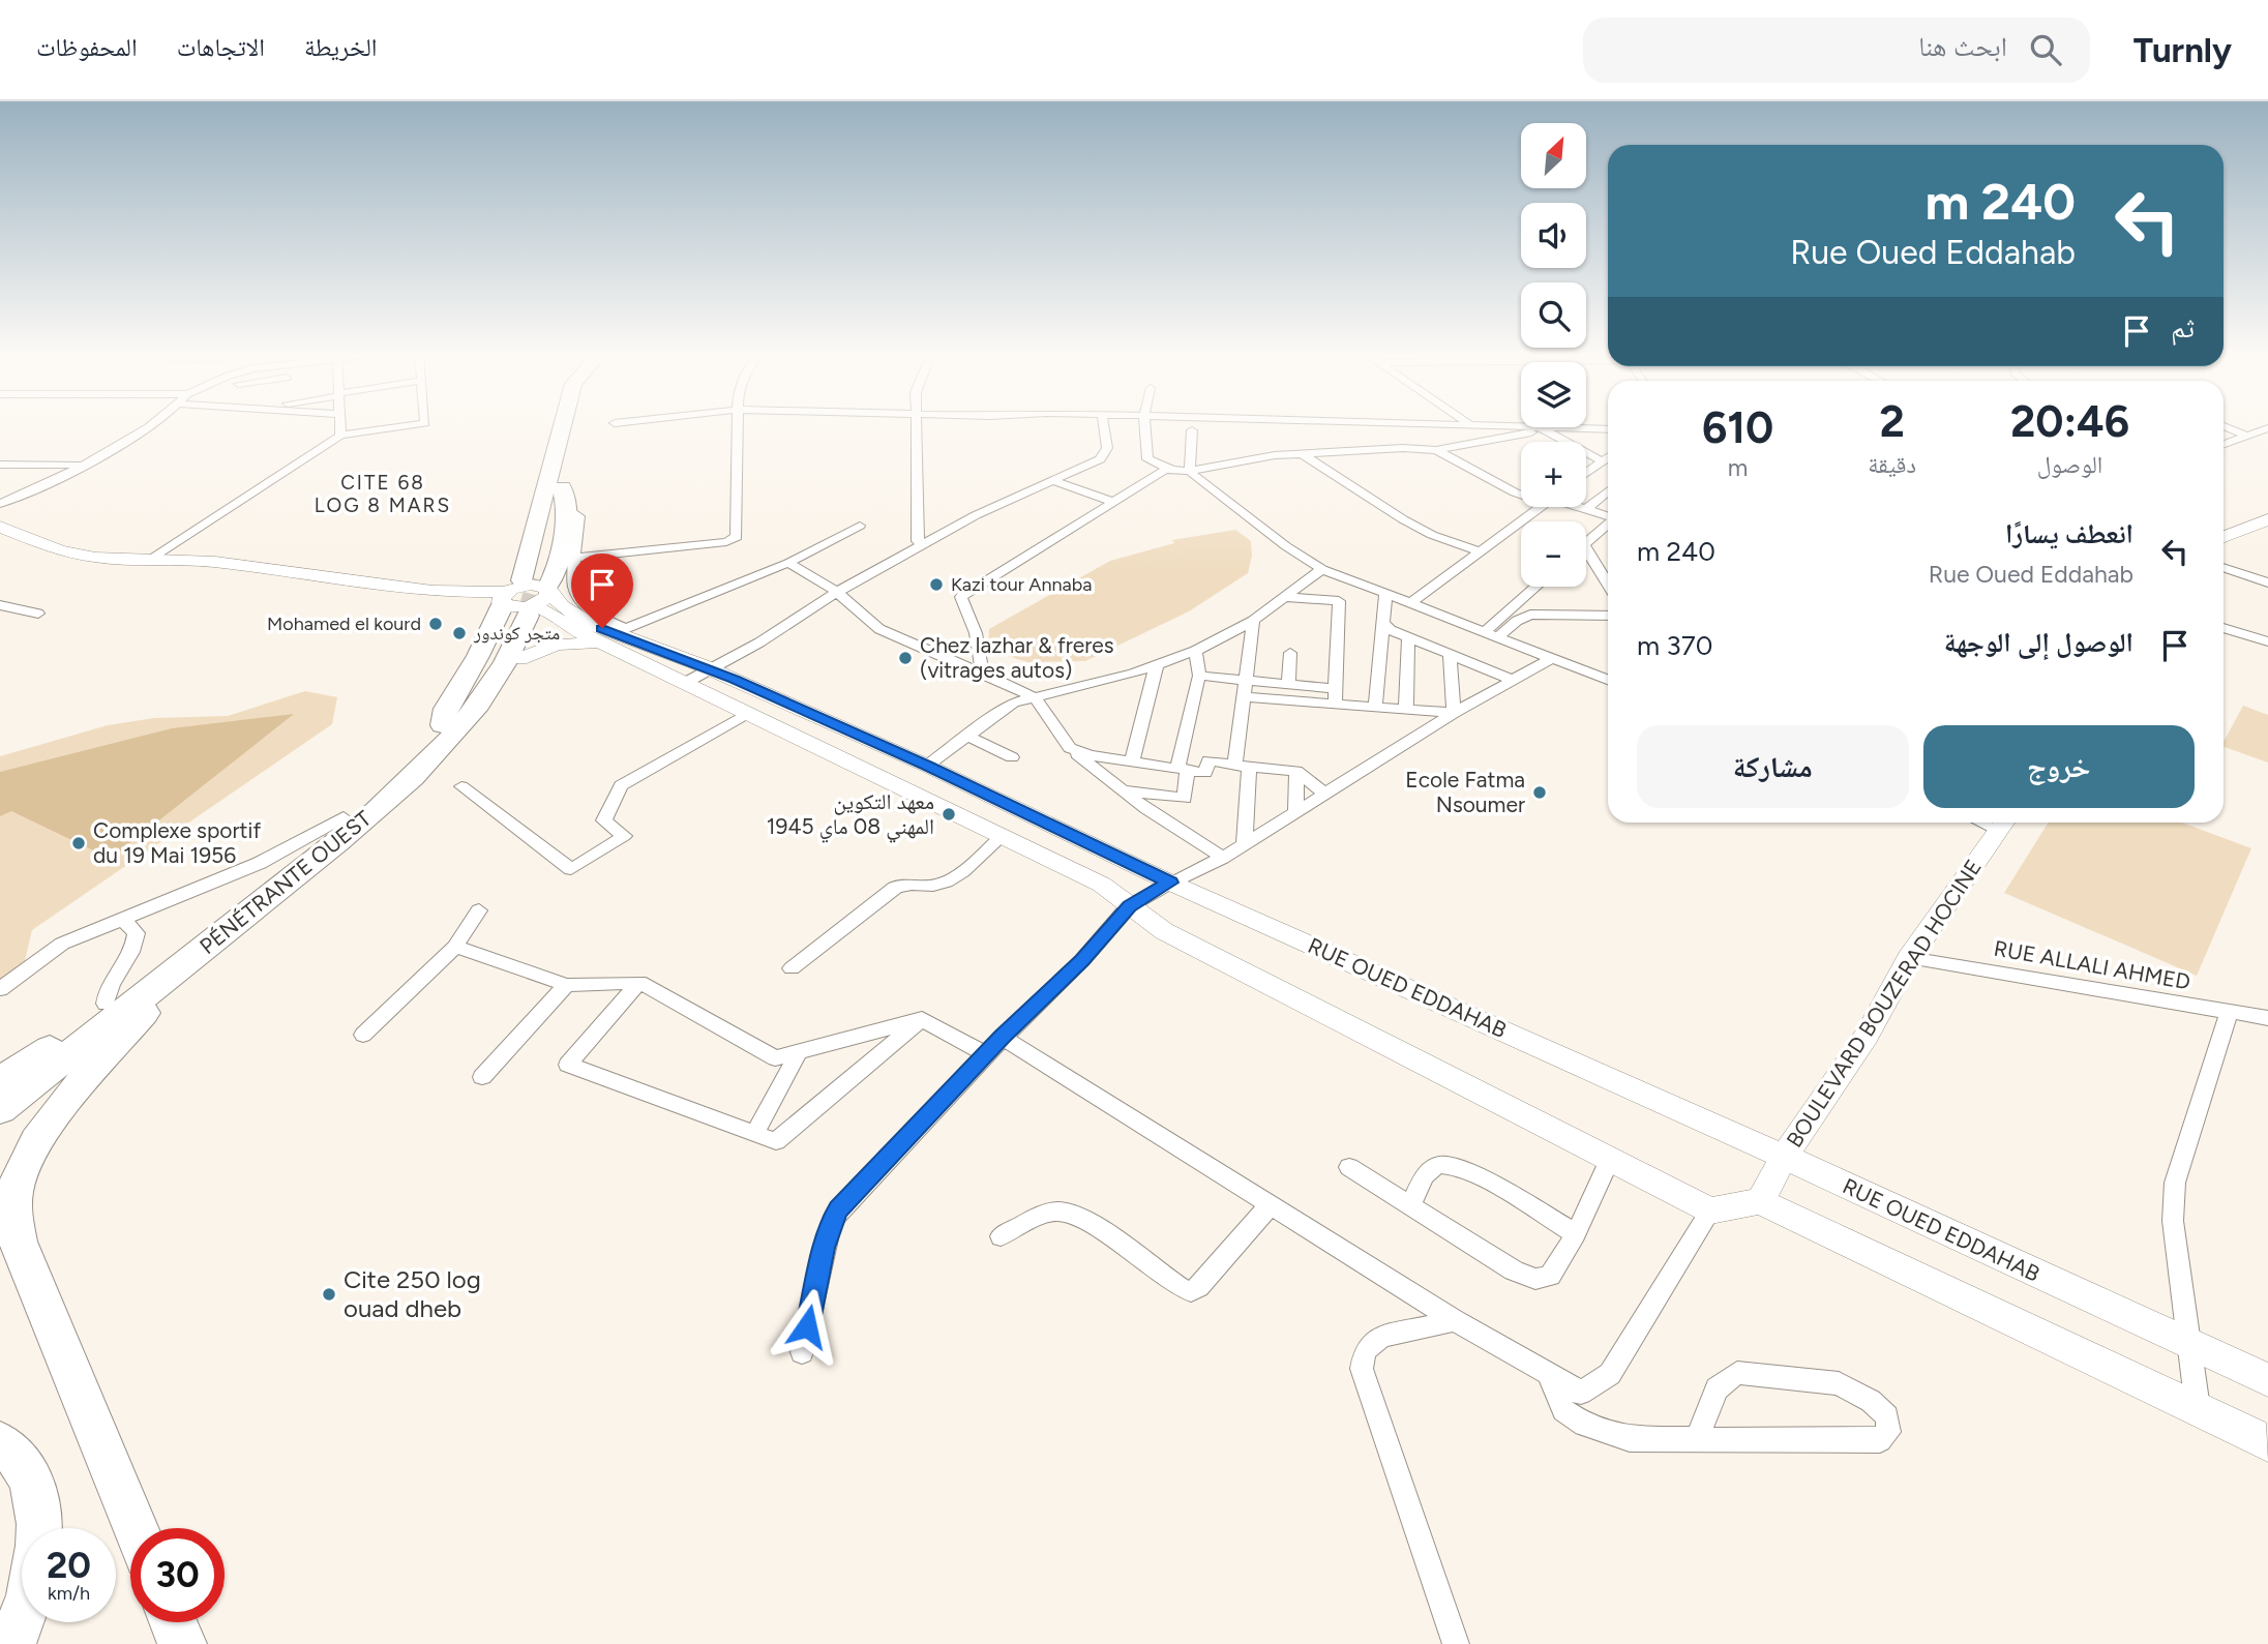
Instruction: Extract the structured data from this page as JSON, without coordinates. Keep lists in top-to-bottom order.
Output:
{
  "streets": {
    "highway": ["PÉNÉTRANTE OUEST"],
    "main road": ["RUE OUED EDDAHAB", "BOULEVARD BOUZERAD HOCINE"],
    "street": ["RUE ALLALI AHMED"]
  },
  "crossings": [
    ["RUE ALLALI AHMED", "BOULEVARD BOUZERAD HOCINE"],
    ["RUE OUED EDDAHAB", "BOULEVARD BOUZERAD HOCINE"]
  ],
  "districts": ["CITE 68 LOG 8 MARS"],
  "places": [
    "Kazi tour Annaba",
    "Mohamed el kourd",
    "متجر كوندور",
    "Chez lazhar & freres (vitrages autos)",
    "Ecole Fatma Nsoumer",
    "معهد التكوين المهني 08 ماي 1945",
    "Complexe sportif du 19 Mai 1956",
    "Cite 250 log ouad dheb"
  ],
  "north": "top right",
  "page": {
    "header": "Turnly",
    "search": "ابحث هنا",
    "nav": ["الخريطة", "الاتجاهات", "المحفوظات"],
    "map_buttons": ["+", "−"],
    "turn": ["240 m", "Rue Oued Eddahab"],
    "then": "ثم",
    "eta": [
      "20:46",
      "الوصول",
      "2",
      "دقيقة",
      "610",
      "m"
    ],
    "list": [
      {
        "name": "انعطف يسارًا",
        "note": "Rue Oued Eddahab",
        "value": "240 m"
      },
      {
        "name": "الوصول إلى الوجهة",
        "value": "370 m"
      }
    ],
    "buttons": ["خروج", "مشاركة"],
    "speed": "20 km/h",
    "limit": "30"
  }
}
